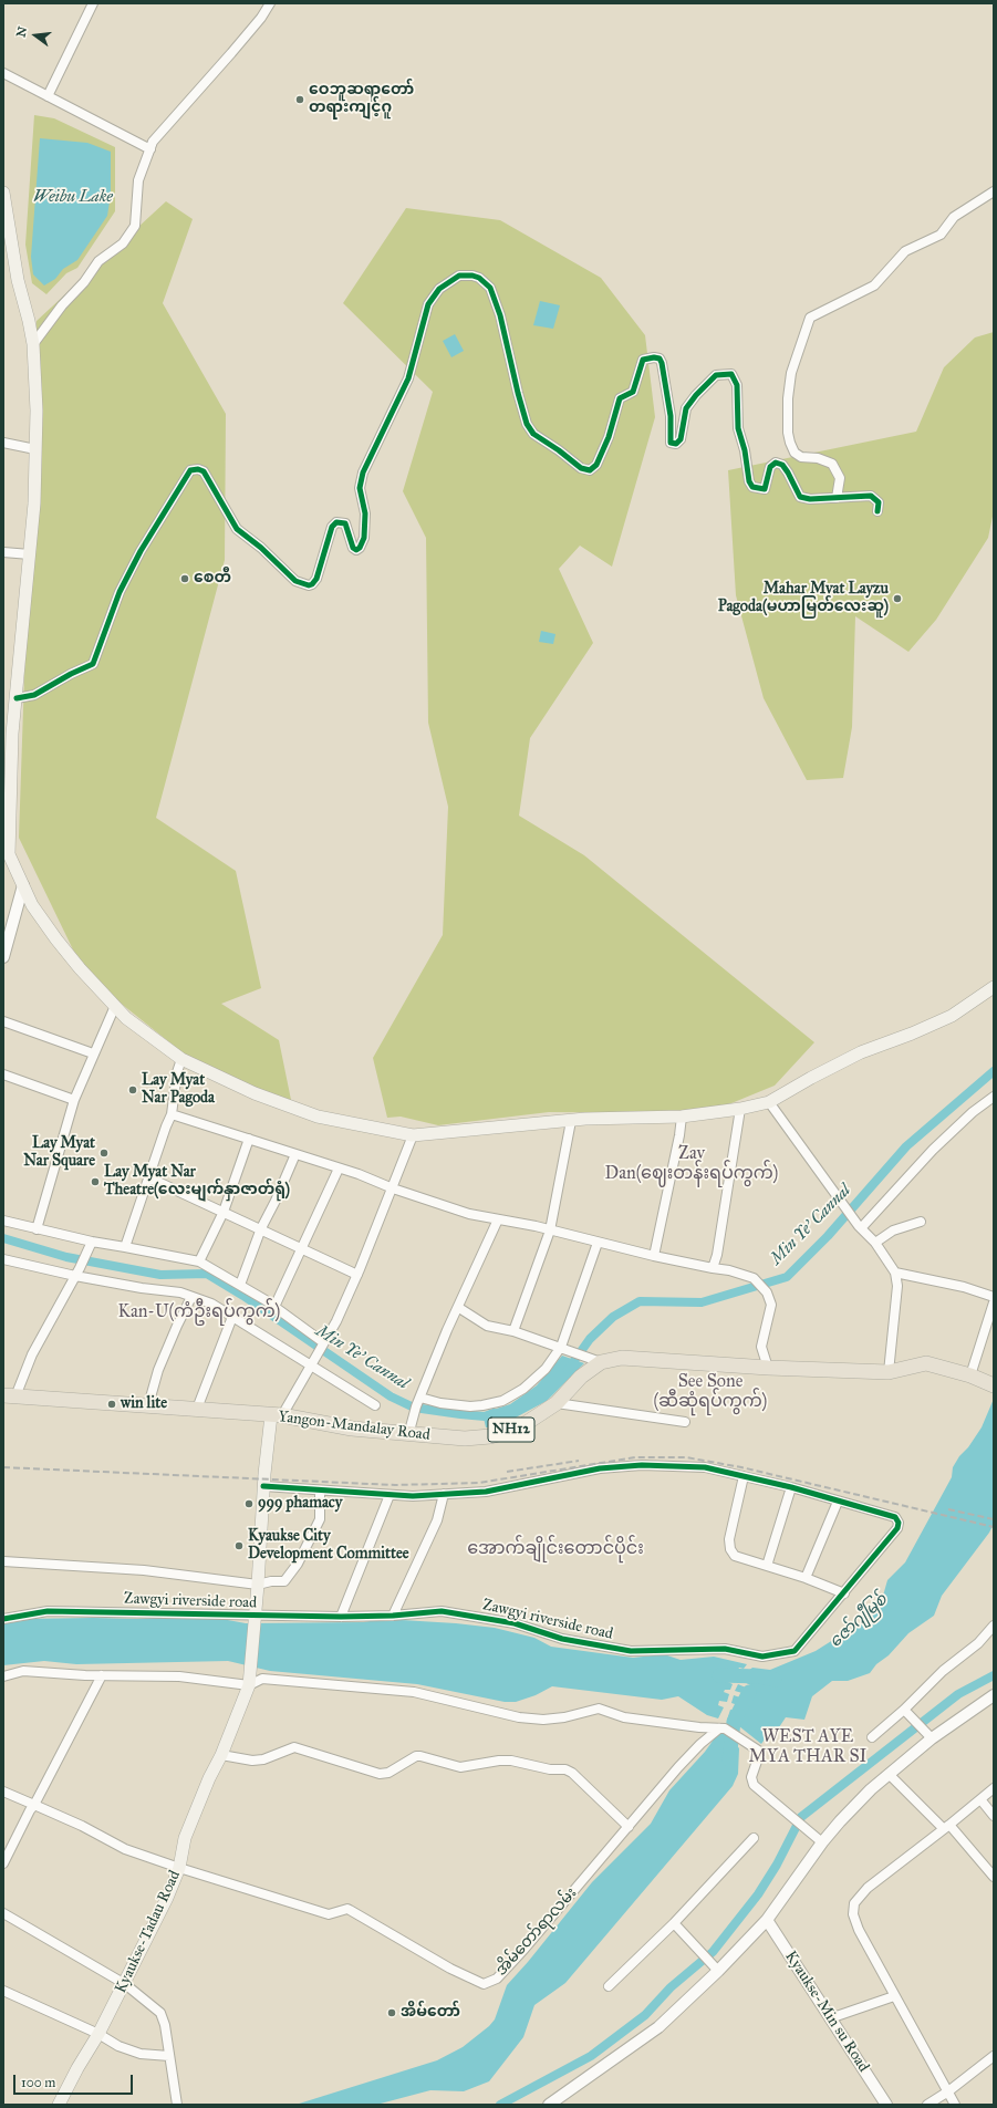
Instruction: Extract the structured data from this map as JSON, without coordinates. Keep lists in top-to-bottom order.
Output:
{
  "streets": {
    "highway": ["Yangon-Mandalay Road", "NH12"],
    "main road": ["Kyaukse-Tadau Road"],
    "street": ["Zawgyi riverside road", "အိမ်တော်ရာလမ်း", "Kyaukse-Min su Road"]
  },
  "crossings": [
    ["Yangon-Mandalay Road", "Kyaukse-Tadau Road"],
    ["Zawgyi riverside road", "Kyaukse-Tadau Road"],
    ["Kyaukse-Tadau Road", "အိမ်တော်ရာလမ်း"]
  ],
  "districts": [
    "Zay Dan(ဈေးတန်းရပ်ကွက်)",
    "Kan-U(ကံဦးရပ်ကွက်)",
    "See Sone (ဆီဆုံရပ်ကွက်)",
    "အောက်ချိုင်းတောင်ပိုင်း",
    "WEST AYE MYA THAR SI"
  ],
  "water": ["Weibu Lake", "Min Ye' Cannal", "ဇော်ဂျီမြစ်"],
  "places": [
    "ဝေဘူဆရာတော် တရားကျင့်ဂူ",
    "စေတီ",
    "Mahar Myat Layzu Pagoda(မဟာမြတ်လေးဆူ)",
    "Lay Myat Nar Pagoda",
    "Lay Myat Nar Square",
    "Lay Myat Nar Theatre(လေးမျက်နှာဇာတ်ရုံ)",
    "win lite",
    "999 phamacy",
    "Kyaukse City Development Committee",
    "အိမ်တော်"
  ],
  "scale_bar": "100 m",
  "north": "left"
}
